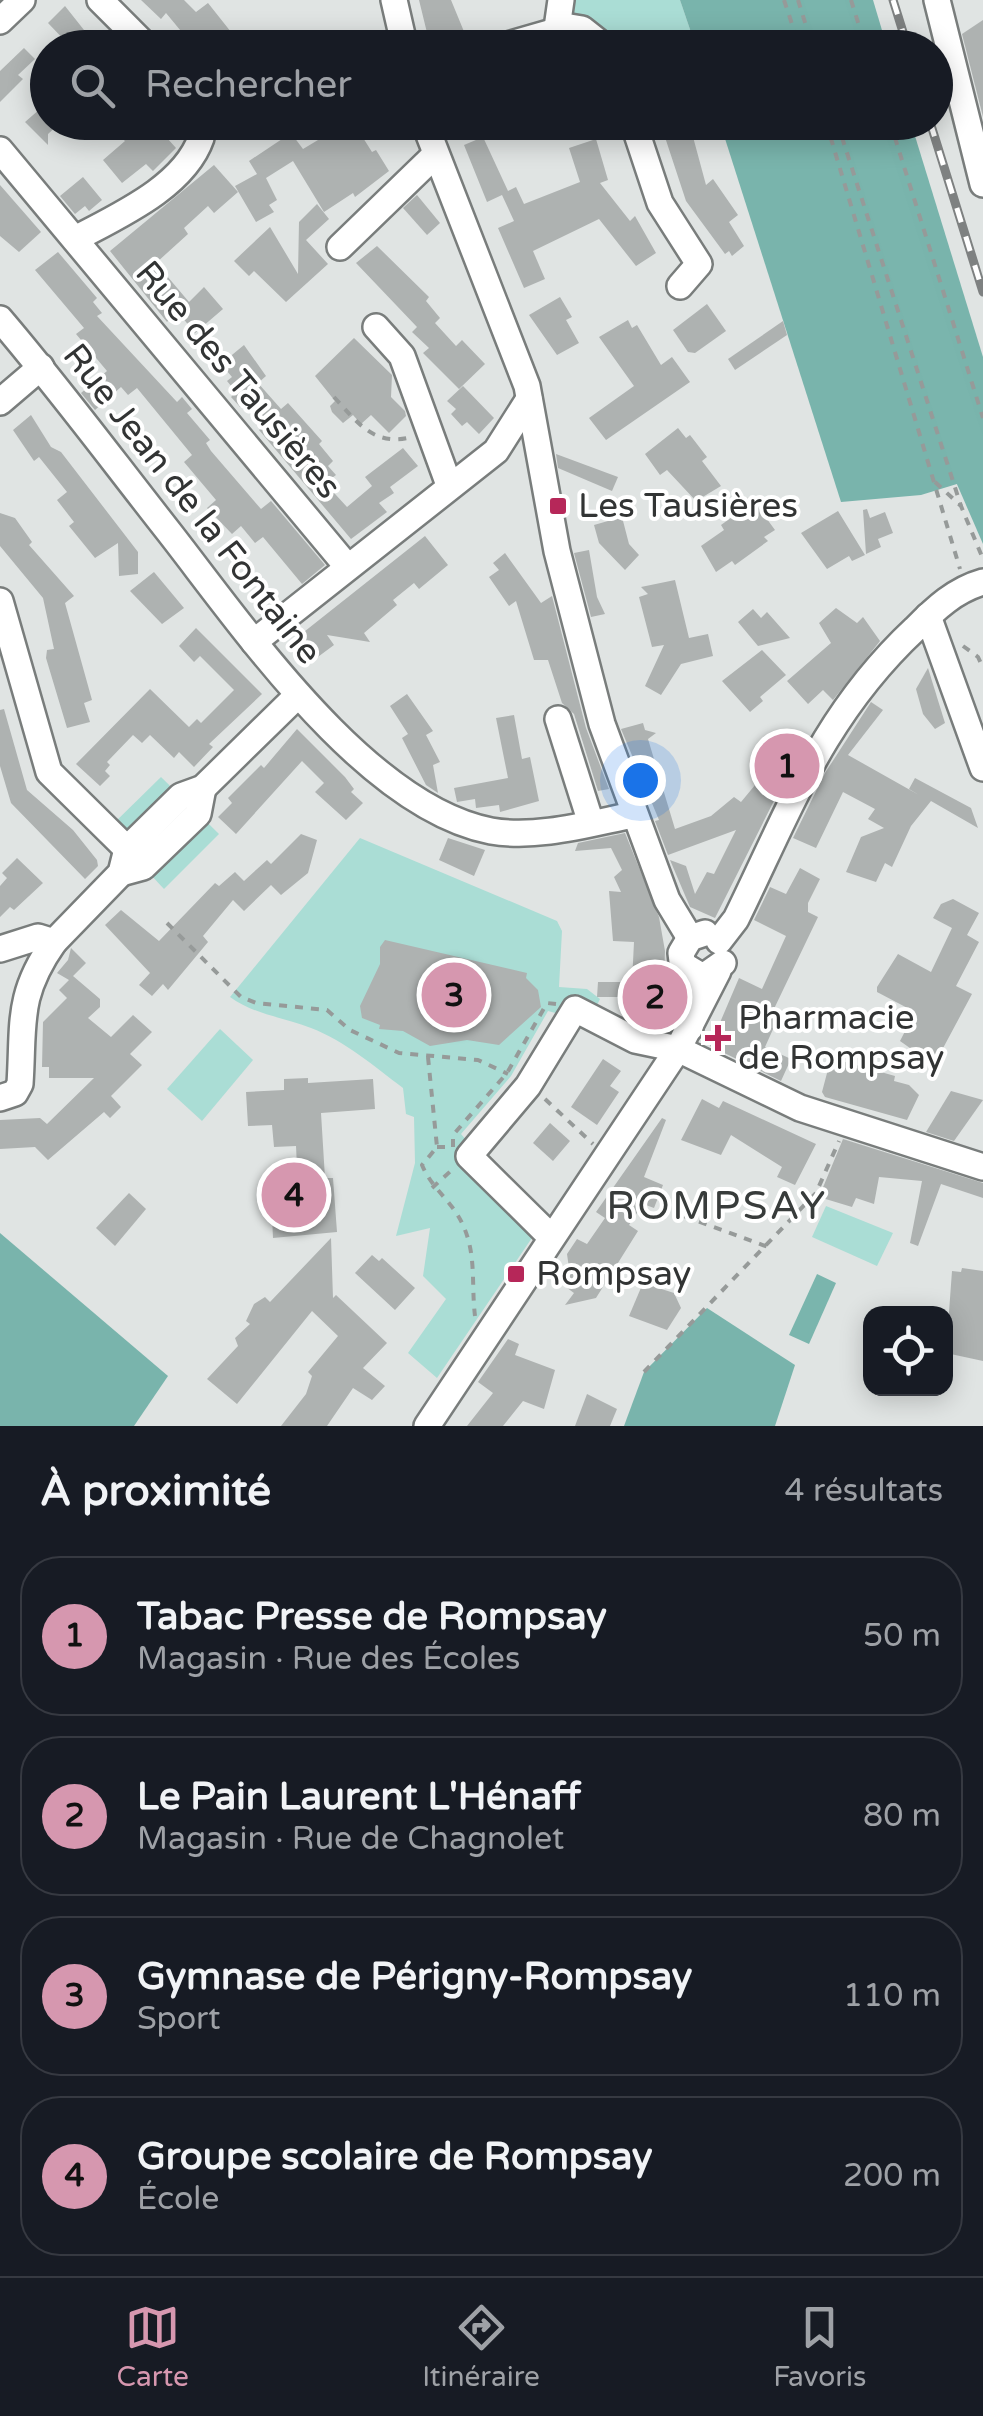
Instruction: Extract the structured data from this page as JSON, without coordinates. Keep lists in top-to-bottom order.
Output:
{
  "streets": {
    "street": ["Rue des Tausières", "Rue Jean de la Fontaine"]
  },
  "districts": ["ROMPSAY"],
  "places": {
    "transit": ["Les Tausières", "Rompsay"],
    "health": ["Pharmacie de Rompsay"]
  },
  "page": {
    "search": "Rechercher",
    "pins": [
      "1",
      "3",
      "2",
      "4"
    ],
    "heading": ["À proximité", "4 résultats"],
    "list": [
      {
        "mark": "1",
        "name": "Tabac Presse de Rompsay",
        "note": "Magasin · Rue des Écoles",
        "value": "50 m"
      },
      {
        "mark": "2",
        "name": "Le Pain Laurent L'Hénaff",
        "note": "Magasin · Rue de Chagnolet",
        "value": "80 m"
      },
      {
        "mark": "3",
        "name": "Gymnase de Périgny-Rompsay",
        "note": "Sport",
        "value": "110 m"
      },
      {
        "mark": "4",
        "name": "Groupe scolaire de Rompsay",
        "note": "École",
        "value": "200 m"
      }
    ],
    "nav": ["Carte", "Itinéraire", "Favoris"]
  }
}
